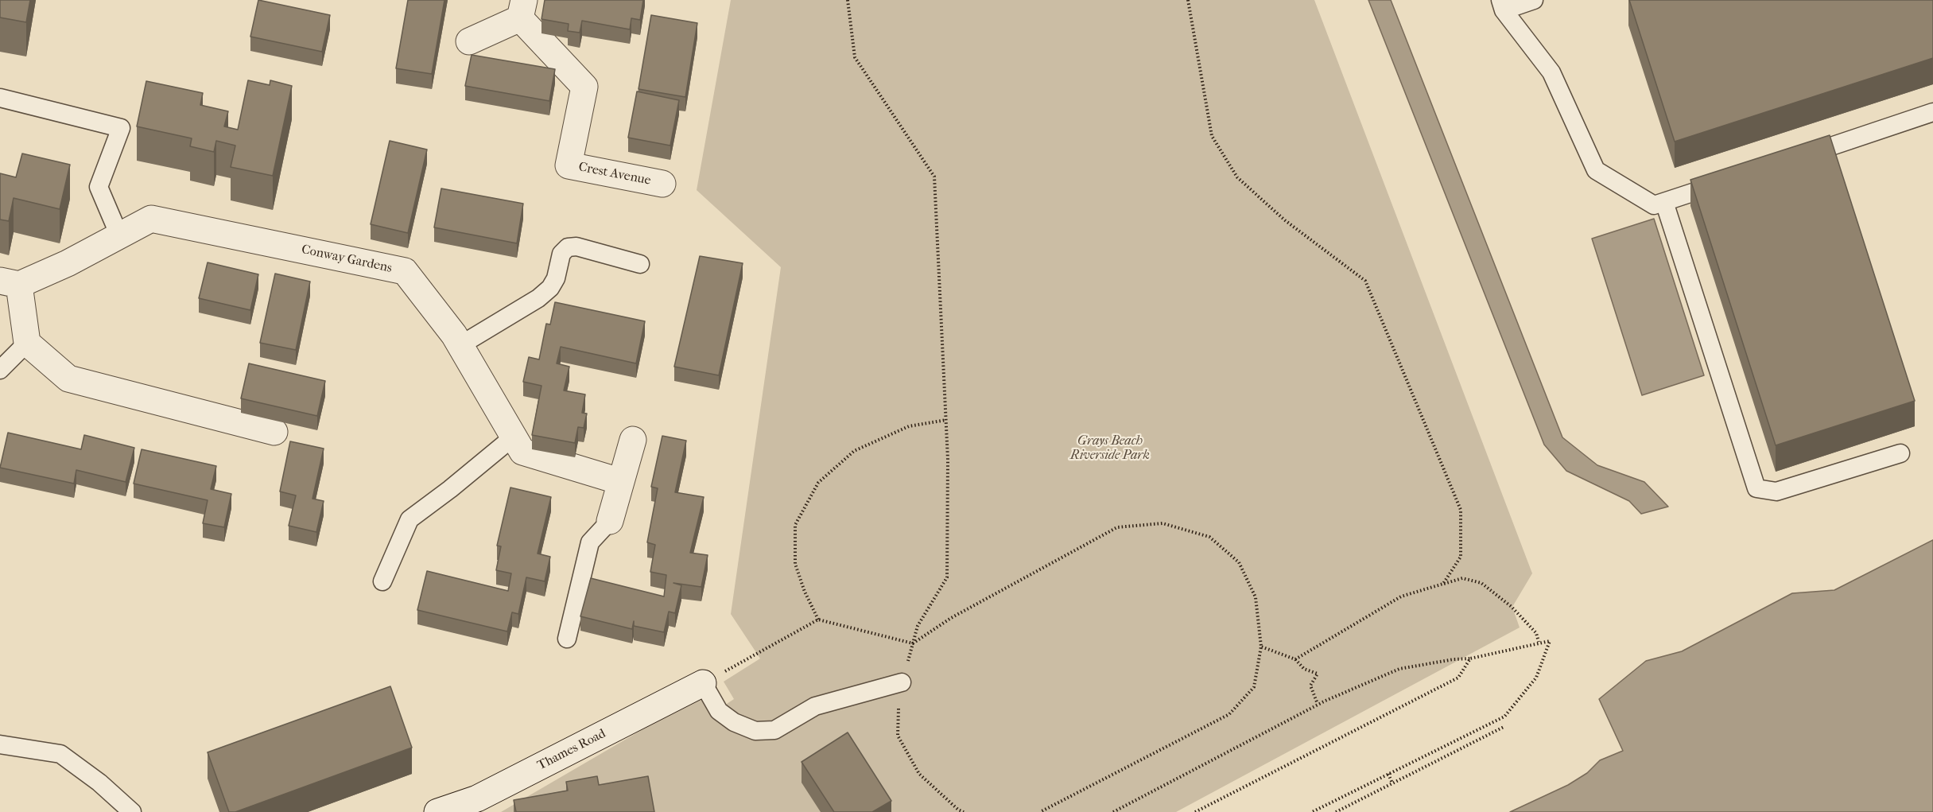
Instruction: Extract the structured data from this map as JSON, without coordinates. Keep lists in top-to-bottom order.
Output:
{
  "streets": {
    "street": ["Crest Avenue", "Conway Gardens", "Thames Road"]
  },
  "parks": ["Grays Beach Riverside Park"]
}
